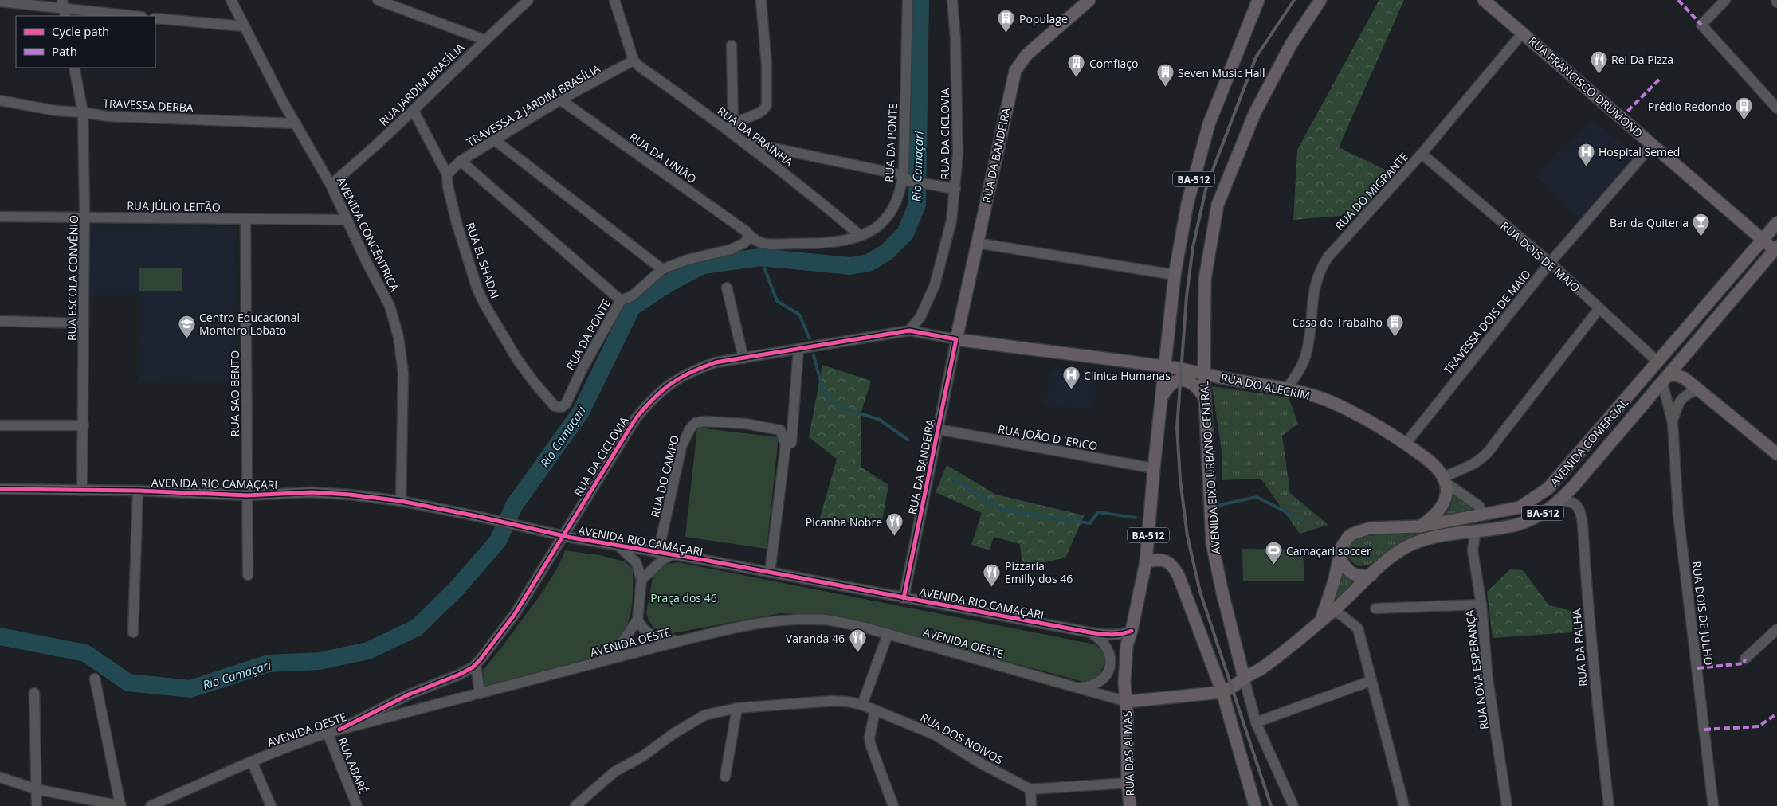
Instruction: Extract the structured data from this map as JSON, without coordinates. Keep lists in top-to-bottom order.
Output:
{
  "streets": {
    "main road": [
      "RUA FRANCISCO DRUMOND",
      "RUA DA BANDEIRA",
      "BA-512",
      "RUA DO ALECRIM",
      "AVENIDA COMERCIAL",
      "AVENIDA EIXO URBANO CENTRAL",
      "RUA DAS ALMAS"
    ],
    "street": [
      "RUA JARDIM BRASÍLIA",
      "TRAVESSA DERBA",
      "TRAVESSA 2 JARDIM BRASÍLIA",
      "RUA DA CICLOVIA",
      "RUA DA PRAINHA",
      "RUA DA PONTE",
      "RUA DA UNIÃO",
      "RUA DO MIGRANTE",
      "RUA JÚLIO LEITÃO",
      "AVENIDA CONCÊNTRICA",
      "RUA DOIS DE MAIO",
      "RUA EL SHADAI",
      "RUA ESCOLA CONVÊNIO",
      "TRAVESSA DOIS DE MAIO",
      "RUA SÃO BENTO",
      "RUA JOÃO D 'ERICO",
      "RUA DO CAMPO",
      "AVENIDA RIO CAMAÇARI",
      "RUA DOIS DE JULHO",
      "AVENIDA OESTE",
      "RUA DA PALHA",
      "RUA NOVA ESPERANÇA",
      "RUA DOS NOIVOS",
      "RUA ABARÉ"
    ]
  },
  "crossings": [
    ["RUA JARDIM BRASÍLIA", "AVENIDA CONCÊNTRICA"],
    ["RUA JARDIM BRASÍLIA", "RUA EL SHADAI"],
    ["RUA FRANCISCO DRUMOND", "RUA DO MIGRANTE"],
    ["RUA FRANCISCO DRUMOND", "TRAVESSA DOIS DE MAIO"],
    ["RUA FRANCISCO DRUMOND", "AVENIDA COMERCIAL"],
    ["TRAVESSA DERBA", "AVENIDA CONCÊNTRICA"],
    ["TRAVESSA DERBA", "RUA ESCOLA CONVÊNIO"],
    ["TRAVESSA 2 JARDIM BRASÍLIA", "RUA DA PRAINHA"],
    ["TRAVESSA 2 JARDIM BRASÍLIA", "RUA DA UNIÃO"],
    ["TRAVESSA 2 JARDIM BRASÍLIA", "RUA EL SHADAI"],
    ["RUA DA CICLOVIA", "RUA DA BANDEIRA"],
    ["RUA DA CICLOVIA", "RUA DO ALECRIM"],
    ["RUA DA CICLOVIA", "AVENIDA RIO CAMAÇARI"],
    ["RUA DA CICLOVIA", "AVENIDA OESTE"],
    ["RUA DA PRAINHA", "RUA DA PONTE"],
    ["RUA DA PONTE", "RUA DA UNIÃO"],
    ["RUA DA PONTE", "RUA EL SHADAI"],
    ["RUA DA BANDEIRA", "RUA DO ALECRIM"],
    ["RUA DA BANDEIRA", "RUA JOÃO D 'ERICO"],
    ["RUA DA BANDEIRA", "AVENIDA RIO CAMAÇARI"],
    ["BA-512", "RUA DO ALECRIM"],
    ["BA-512", "RUA JOÃO D 'ERICO"],
    ["BA-512", "AVENIDA COMERCIAL"],
    ["BA-512", "AVENIDA RIO CAMAÇARI"],
    ["BA-512", "AVENIDA OESTE"],
    ["BA-512", "RUA DAS ALMAS"],
    ["RUA DO MIGRANTE", "RUA DOIS DE MAIO"],
    ["RUA DO MIGRANTE", "RUA DO ALECRIM"],
    ["RUA JÚLIO LEITÃO", "AVENIDA CONCÊNTRICA"],
    ["RUA JÚLIO LEITÃO", "RUA ESCOLA CONVÊNIO"],
    ["RUA JÚLIO LEITÃO", "RUA SÃO BENTO"],
    ["AVENIDA CONCÊNTRICA", "AVENIDA RIO CAMAÇARI"],
    ["RUA DOIS DE MAIO", "TRAVESSA DOIS DE MAIO"],
    ["RUA DOIS DE MAIO", "AVENIDA COMERCIAL"],
    ["RUA ESCOLA CONVÊNIO", "AVENIDA RIO CAMAÇARI"],
    ["TRAVESSA DOIS DE MAIO", "RUA DO ALECRIM"],
    ["RUA DO ALECRIM", "AVENIDA EIXO URBANO CENTRAL"],
    ["RUA SÃO BENTO", "AVENIDA RIO CAMAÇARI"],
    ["AVENIDA COMERCIAL", "AVENIDA EIXO URBANO CENTRAL"],
    ["AVENIDA COMERCIAL", "RUA DOIS DE JULHO"],
    ["AVENIDA COMERCIAL", "RUA DA PALHA"],
    ["AVENIDA COMERCIAL", "RUA NOVA ESPERANÇA"],
    ["RUA DO CAMPO", "AVENIDA RIO CAMAÇARI"],
    ["AVENIDA OESTE", "RUA DAS ALMAS"],
    ["AVENIDA OESTE", "RUA ABARÉ"]
  ],
  "water": ["Rio Camaçari"],
  "parks": ["Praça dos 46"],
  "places": {
    "building": [
      "Populage",
      "Comfiaço",
      "Seven Music Hall",
      "Prédio Redondo",
      "Casa do Trabalho"
    ],
    "restaurant": [
      "Rei Da Pizza",
      "Picanha Nobre",
      "Pizzaria Emilly dos 46",
      "Varanda 46"
    ],
    "hospital": ["Hospital Semed", "Clinica Humanas"],
    "bar": ["Bar da Quiteria"],
    "school or university": ["Centro Educacional Monteiro Lobato"],
    "sports": ["Camaçari soccer"]
  },
  "legend": ["Cycle path", "Path"]
}
